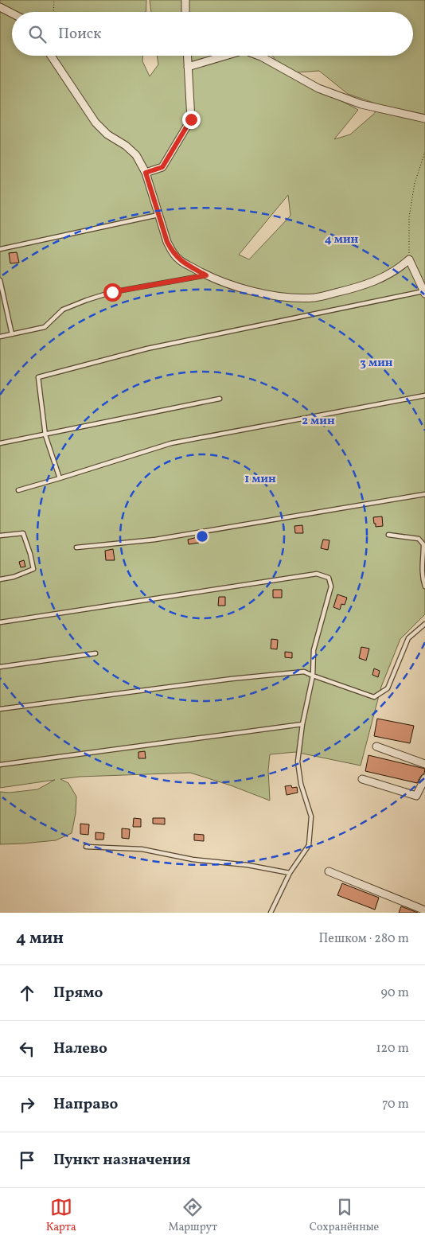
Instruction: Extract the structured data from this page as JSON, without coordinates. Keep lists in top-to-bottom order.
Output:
{
  "page": {
    "search": "Поиск",
    "heading": ["4 мин", "Пешком · 280 m"],
    "list": [
      ["Прямо", "90 m"],
      ["Налево", "120 m"],
      ["Направо", "70 m"],
      "Пункт назначения"
    ],
    "nav": ["Карта", "Маршрут", "Сохранённые"]
  },
  "rings": [
    "4 мин",
    "3 мин",
    "2 мин",
    "1 мин"
  ]
}
